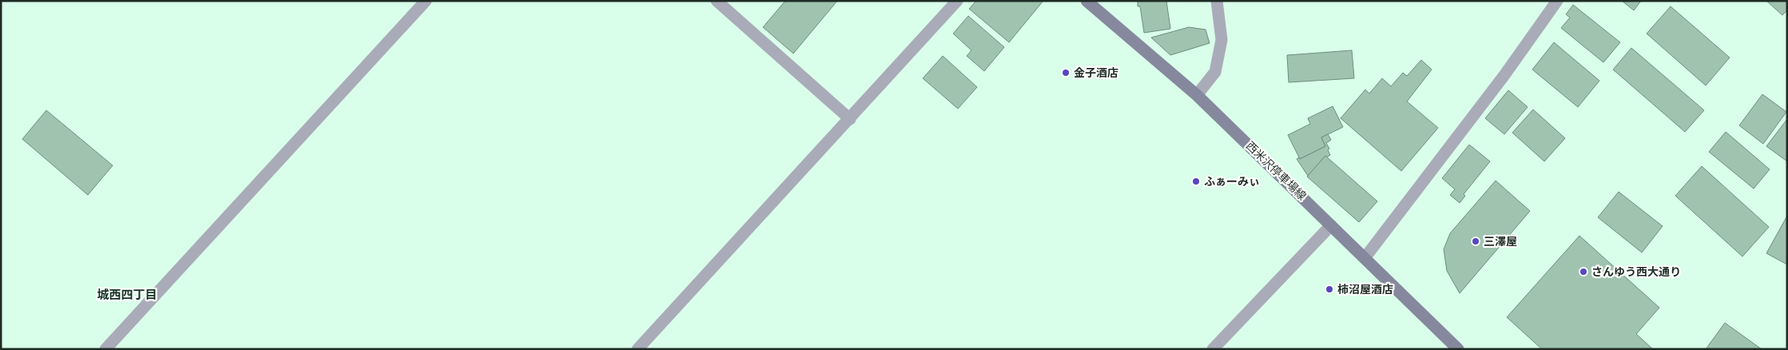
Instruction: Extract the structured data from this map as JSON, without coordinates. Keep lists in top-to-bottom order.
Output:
{
  "streets": {
    "main road": ["西米沢停車場線"]
  },
  "districts": ["城西四丁目"],
  "places": [
    "金子酒店",
    "ふぁーみぃ",
    "三澤屋",
    "さんゆう西大通り",
    "柿沼屋酒店"
  ]
}
